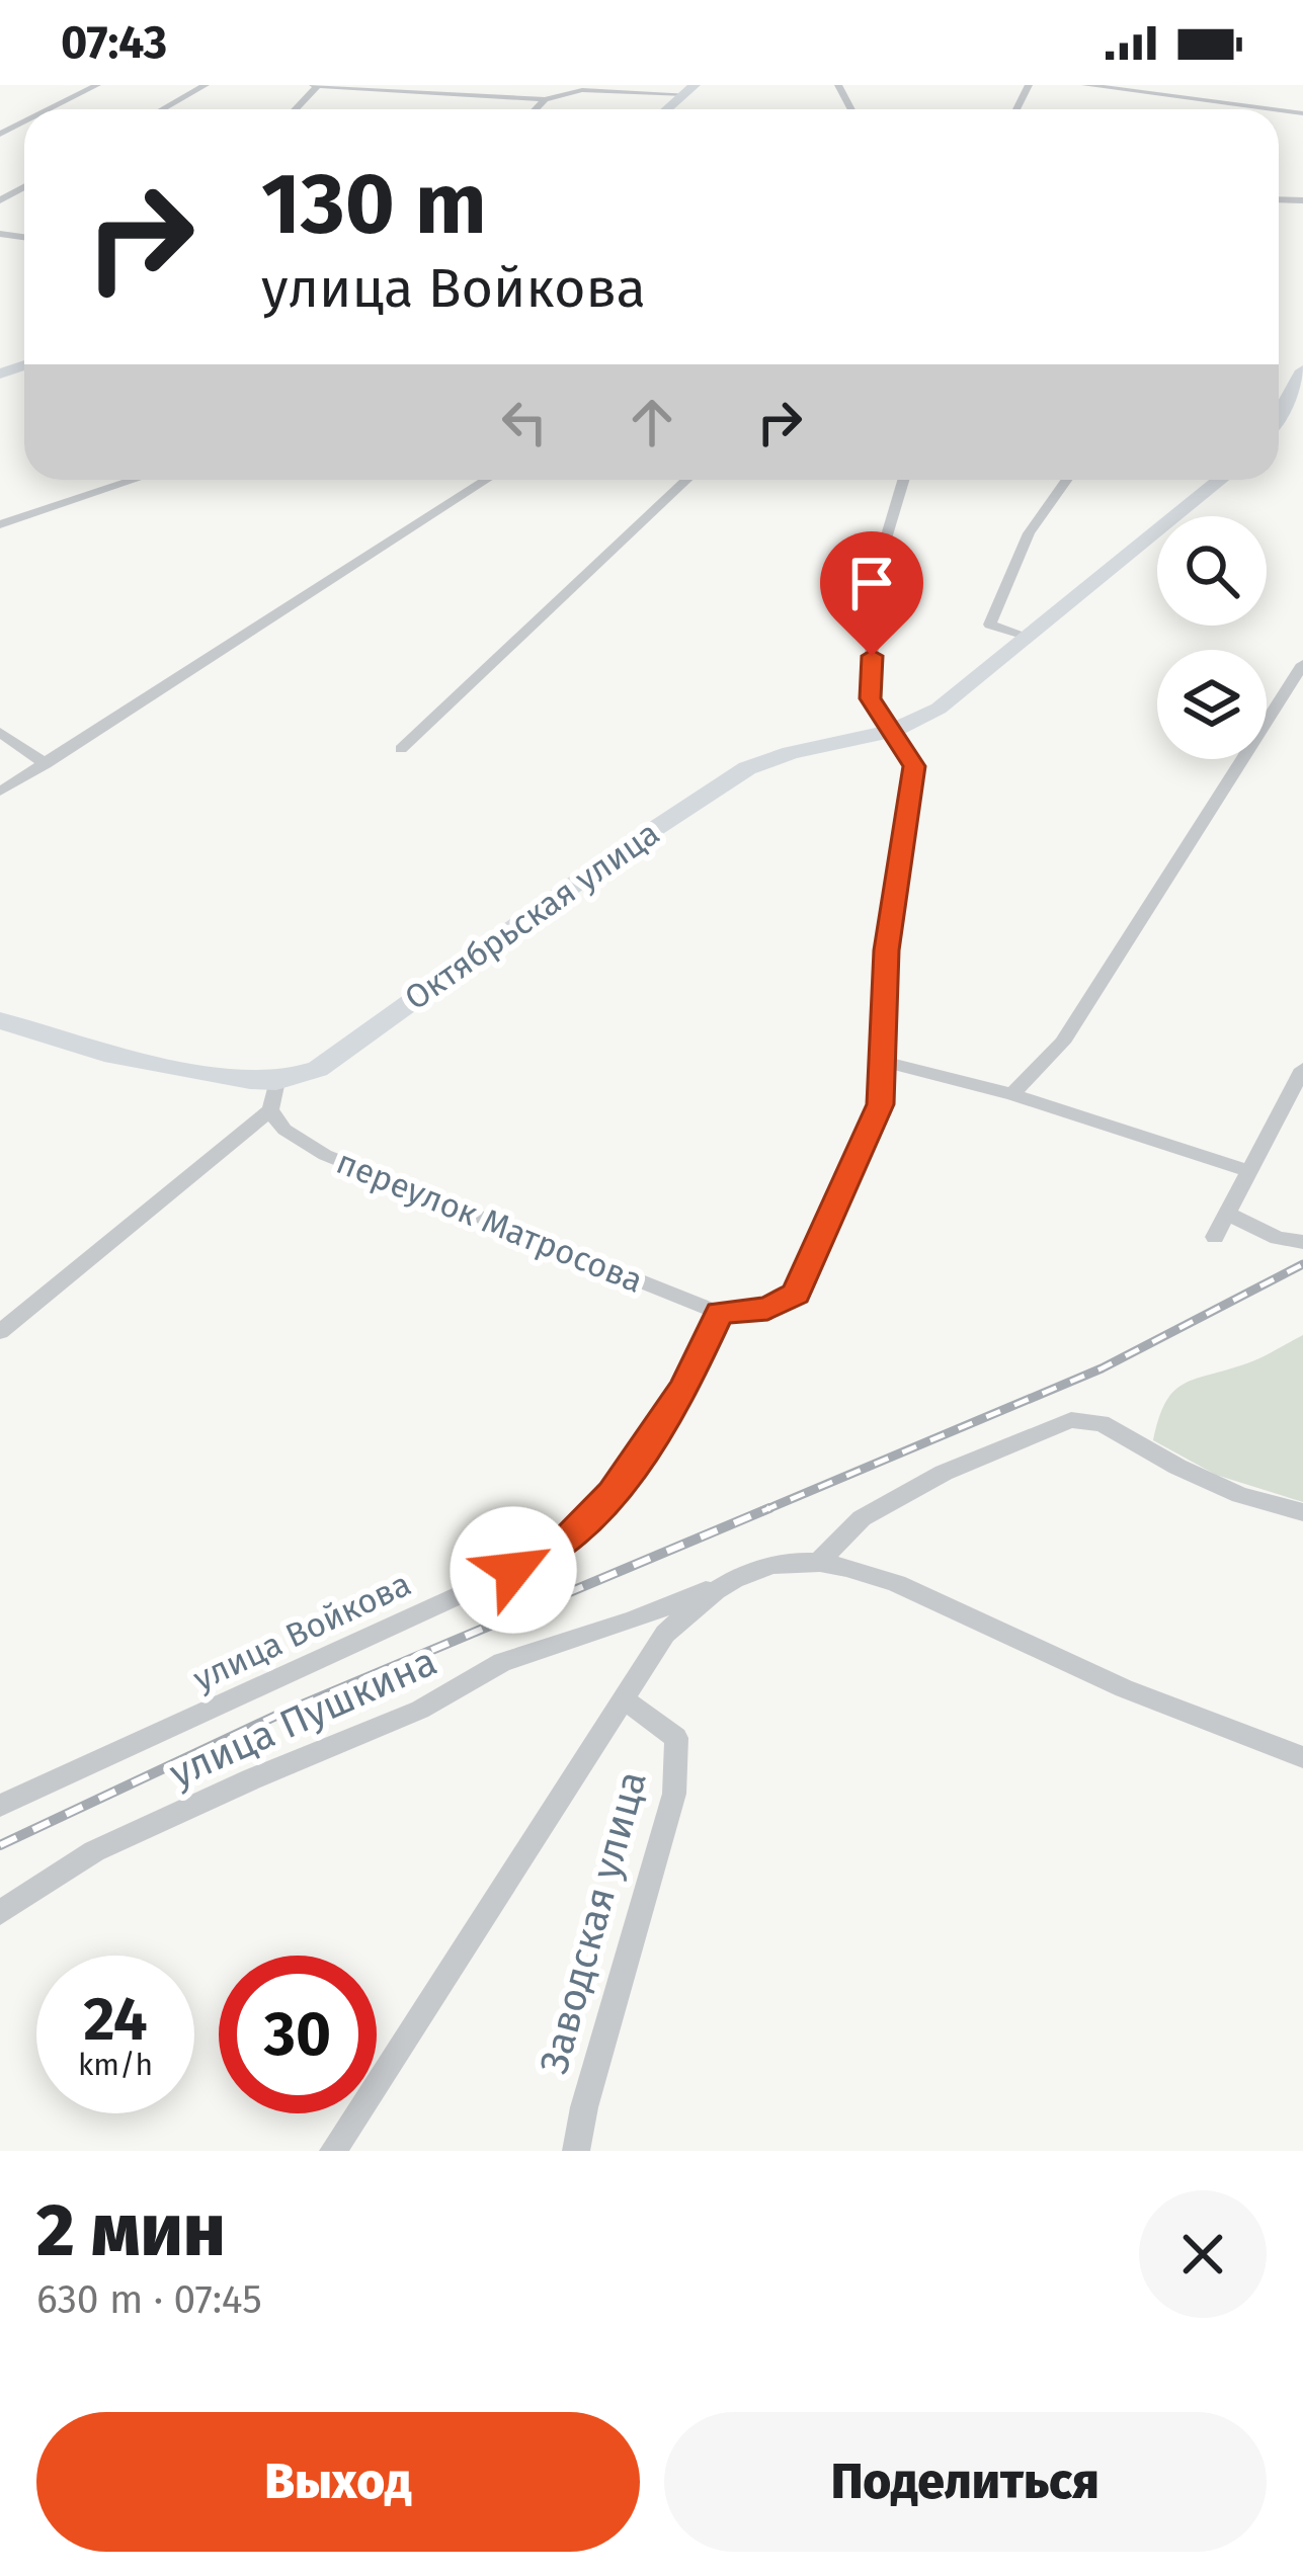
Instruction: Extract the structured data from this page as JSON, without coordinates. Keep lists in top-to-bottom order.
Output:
{
  "streets": {
    "main road": ["Октябрьская улица"],
    "street": [
      "переулок Матросова",
      "улица Войкова",
      "улица Пушкина",
      "Заводская улица"
    ]
  },
  "crossings": [
    ["переулок Матросова", "улица Войкова"]
  ],
  "page": {
    "status": "07:43",
    "turn": ["130 m", "улица Войкова"],
    "speed": "24 km/h",
    "limit": "30",
    "heading": ["2 мин", "630 m · 07:45"],
    "buttons": ["Выход", "Поделиться"]
  }
}
